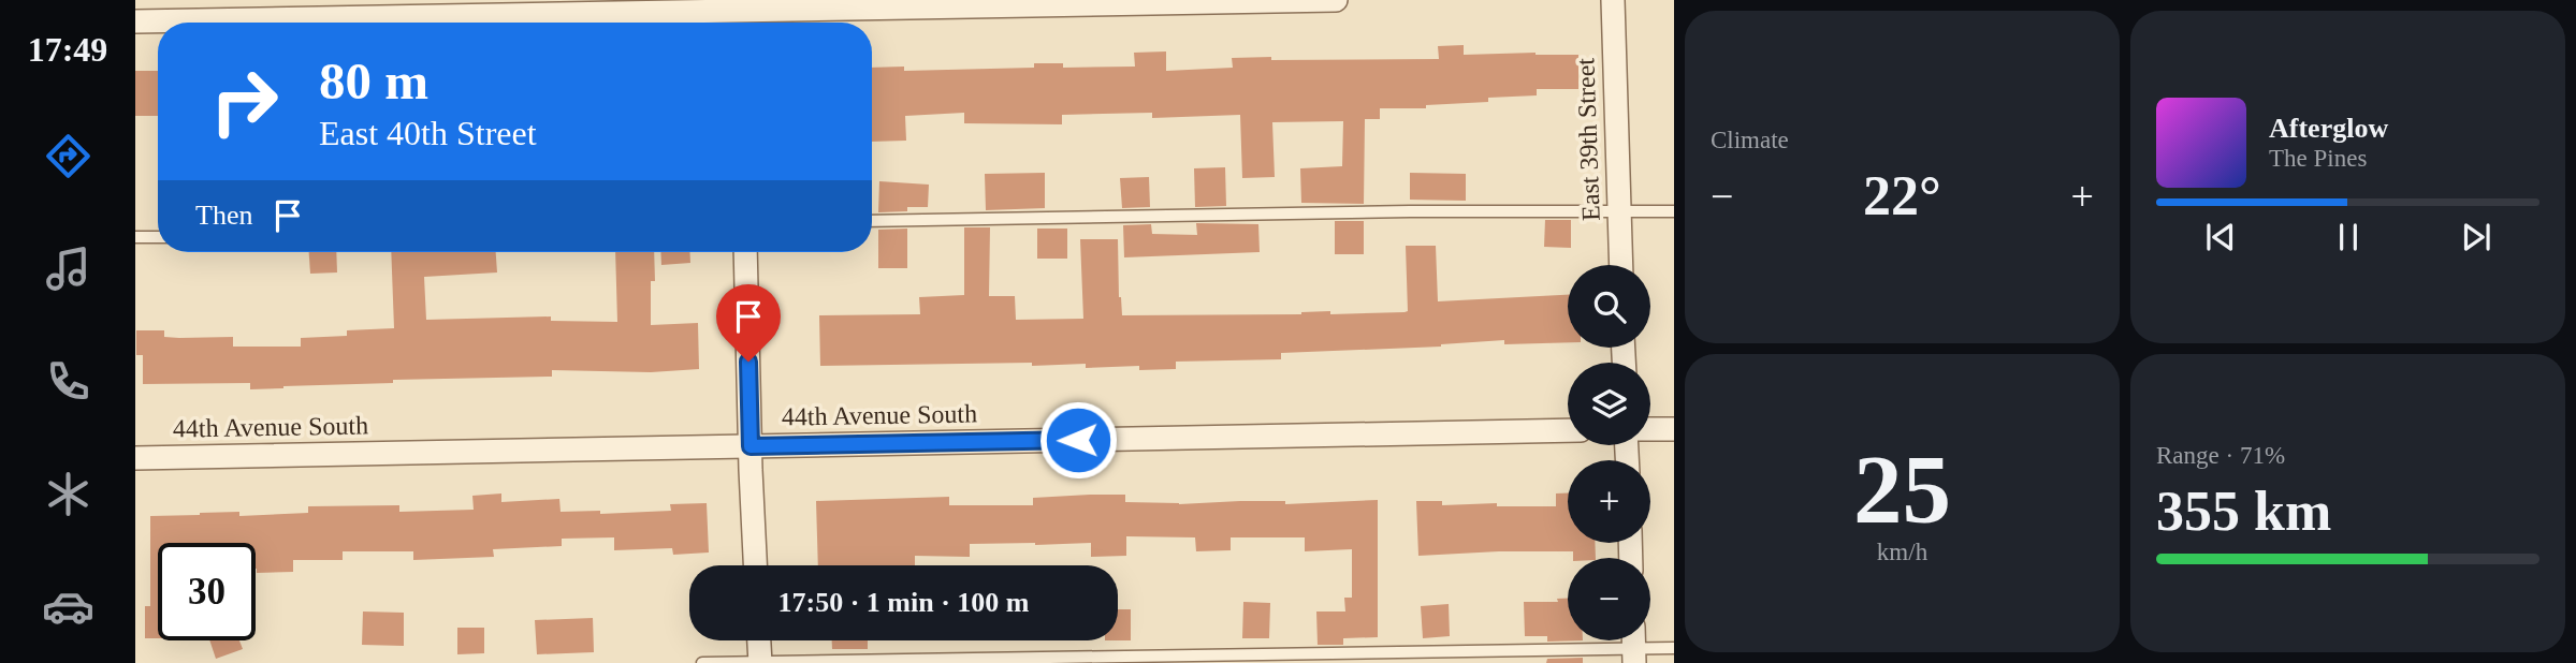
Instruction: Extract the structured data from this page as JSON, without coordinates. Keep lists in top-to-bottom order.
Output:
{
  "streets": {
    "street": ["East 39th Street", "44th Avenue South"]
  },
  "page": {
    "tabs": "17:49",
    "tile": [
      "Climate",
      ["25", "km/h"],
      ["Range · 71%", "355 km"]
    ],
    "turn": ["80 m", "East 40th Street"],
    "song": ["Afterglow", "The Pines"],
    "heat": ["−", "22°", "+"],
    "then": "Then",
    "map_buttons": ["+", "−"],
    "limit": "30",
    "trip": "17:50 · 1 min · 100 m"
  }
}
